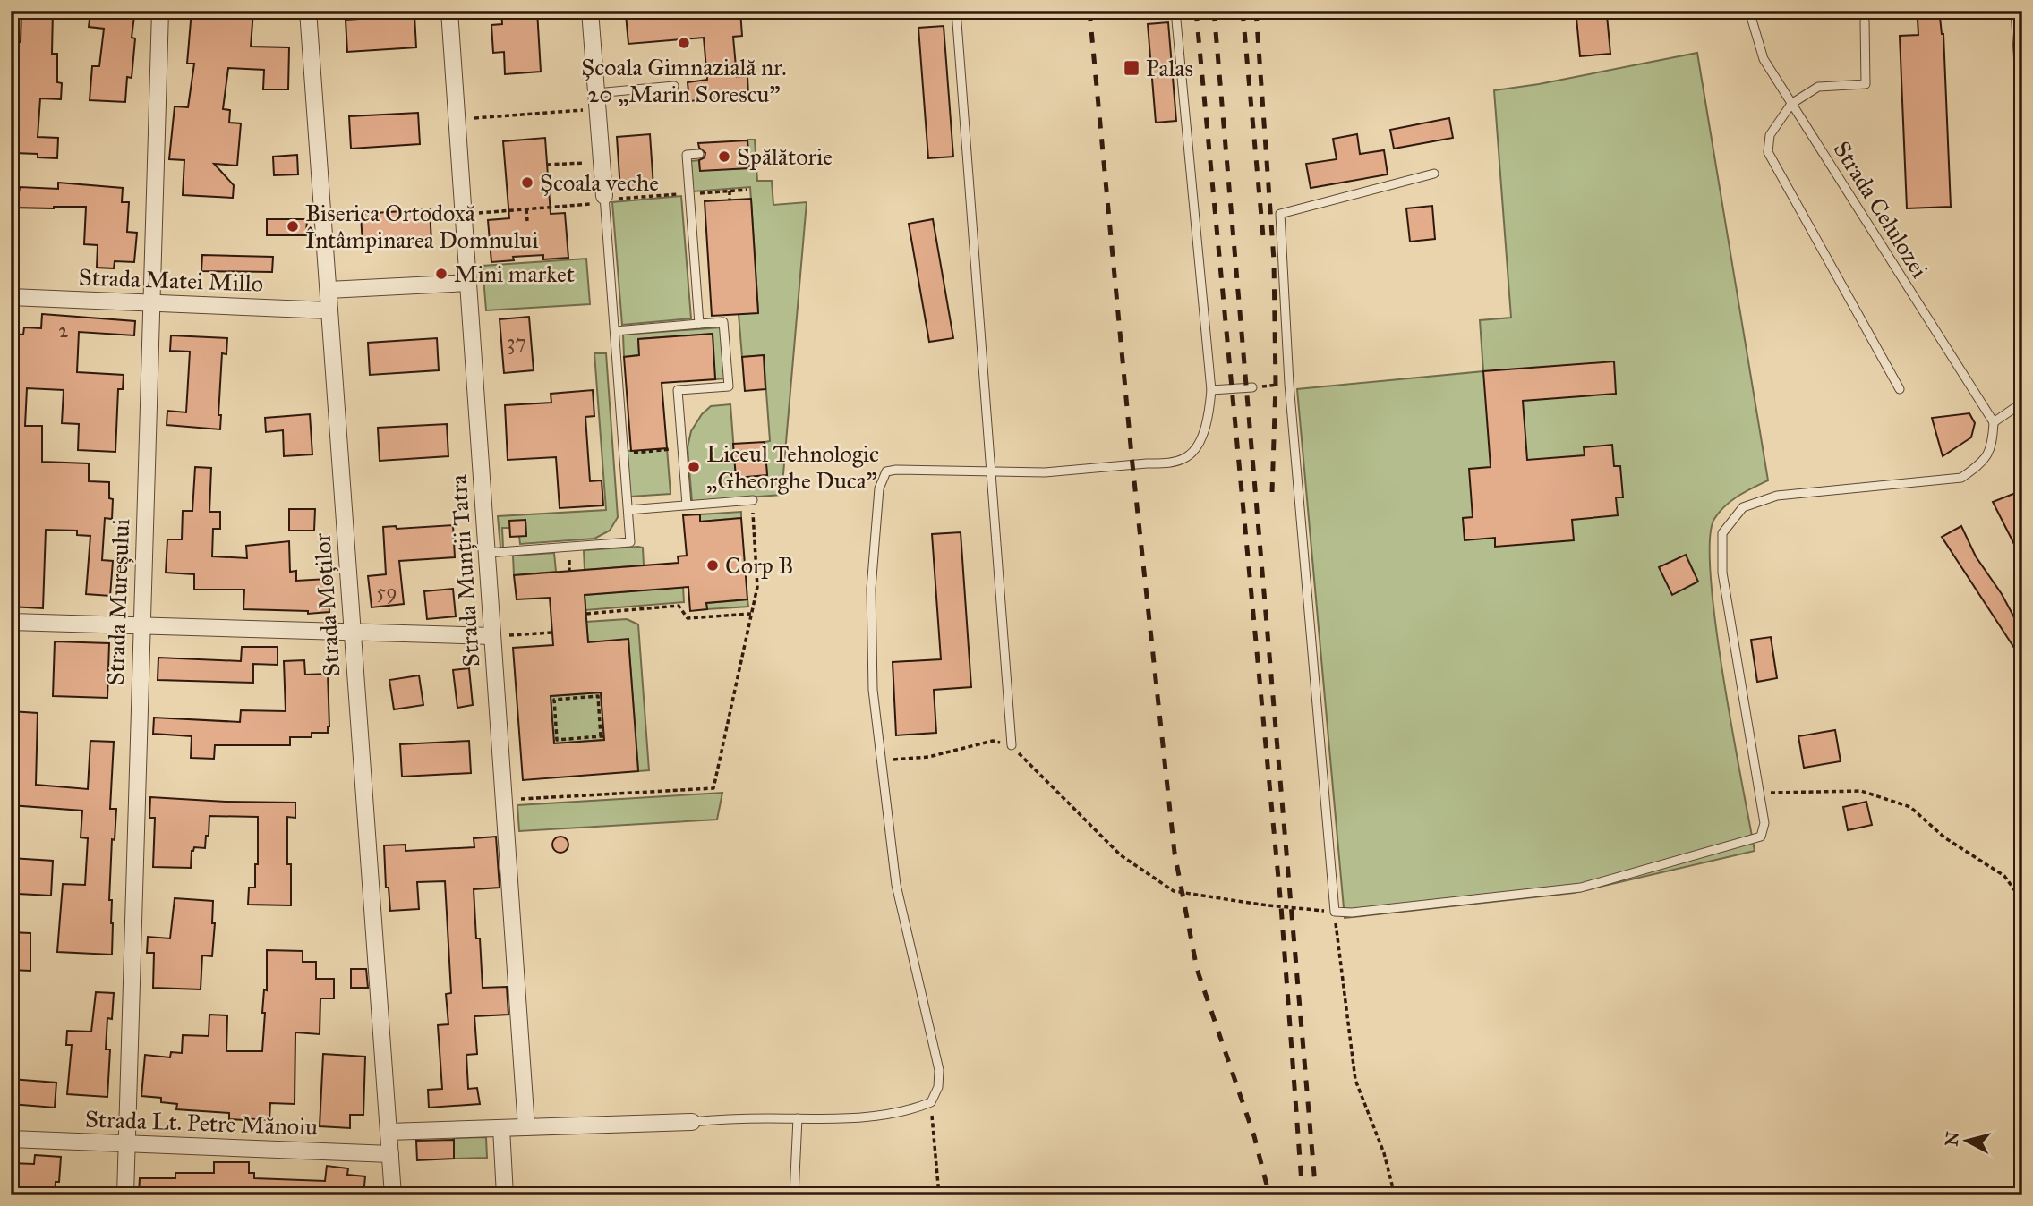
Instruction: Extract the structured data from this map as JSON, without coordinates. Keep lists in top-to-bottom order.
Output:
{
  "streets": {
    "street": [
      "Strada Matei Millo",
      "Strada Munții Tatra",
      "Strada Mureșului",
      "Strada Moților",
      "Strada Lt. Petre Mănoiu"
    ],
    "lane": ["Strada Celulozei"]
  },
  "crossings": [
    ["Strada Matei Millo", "Strada Mureșului"],
    ["Strada Matei Millo", "Strada Moților"],
    ["Strada Mureșului", "Strada Lt. Petre Mănoiu"],
    ["Strada Moților", "Strada Lt. Petre Mănoiu"]
  ],
  "places": {
    "other": [
      "Școala Gimnazială nr. 20 „Marin Sorescu”",
      "Spălătorie",
      "Școala veche",
      "Biserica Ortodoxă Întâmpinarea Domnului",
      "Mini market",
      "Liceul Tehnologic „Gheorghe Duca”",
      "Corp B"
    ],
    "transit": ["Palas"]
  },
  "house_numbers": ["2", "37", "59"],
  "north": "left"
}
